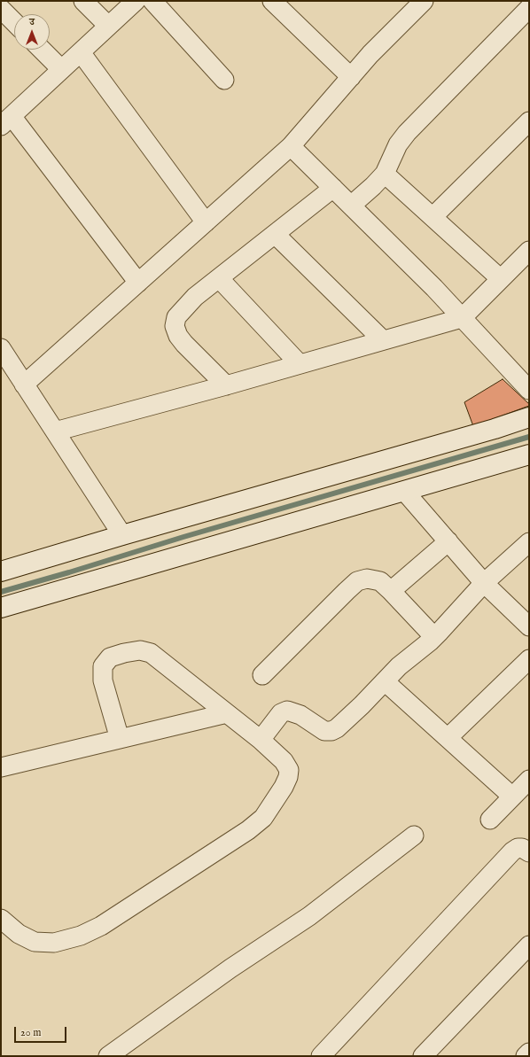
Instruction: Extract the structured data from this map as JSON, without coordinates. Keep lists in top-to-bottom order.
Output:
{
  "scale_bar": "20 m",
  "north": "top"
}
